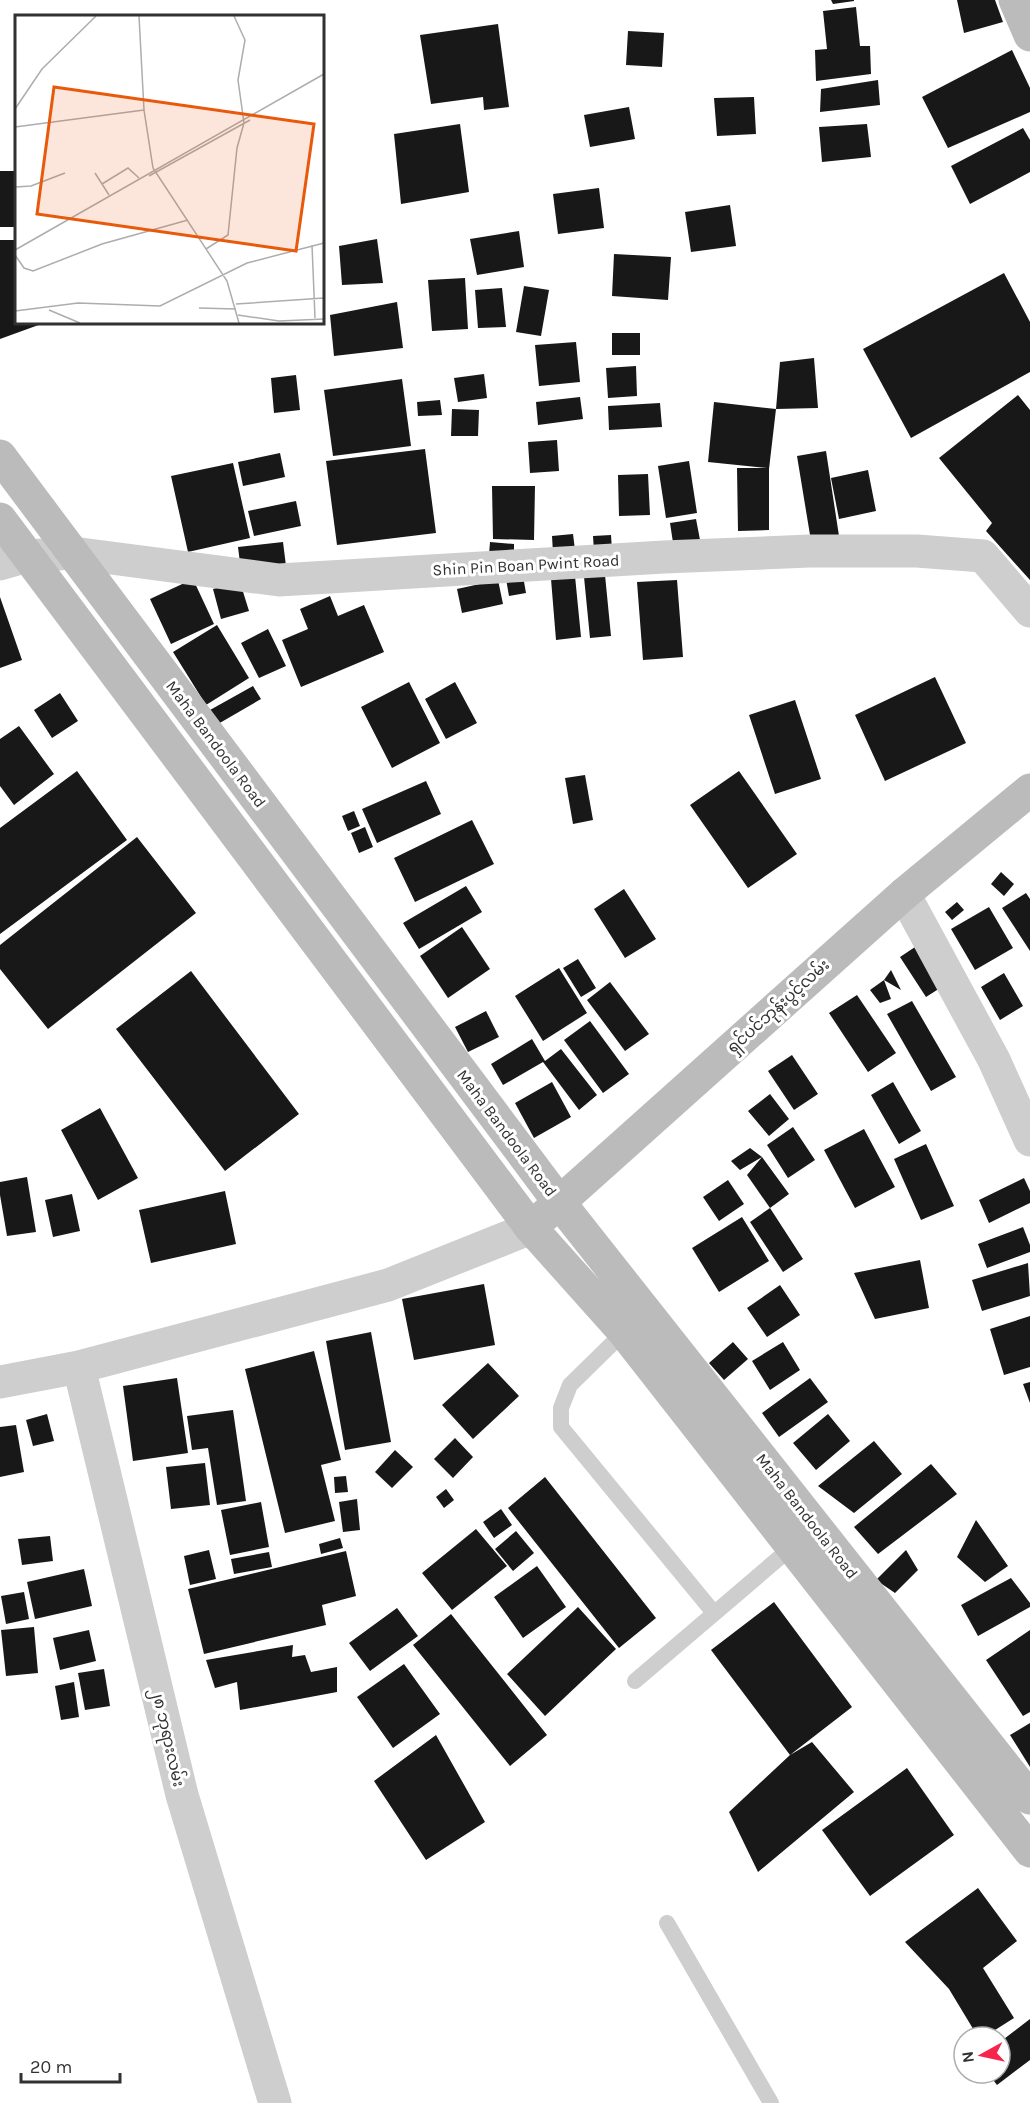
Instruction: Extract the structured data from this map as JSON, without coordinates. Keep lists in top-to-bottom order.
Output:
{
  "streets": {
    "main road": ["Maha Bandoola Road", "ရှင်ပင်ဘုန်းပွင့်လမ်း"],
    "street": ["Shin Pin Boan Pwint Road", "၂၈ ဘုရားလမ်း"]
  },
  "crossings": [
    ["Shin Pin Boan Pwint Road", "Maha Bandoola Road"],
    ["Maha Bandoola Road", "ရှင်ပင်ဘုန်းပွင့်လမ်း"]
  ],
  "scale_bar": "20 m",
  "north": "left"
}
